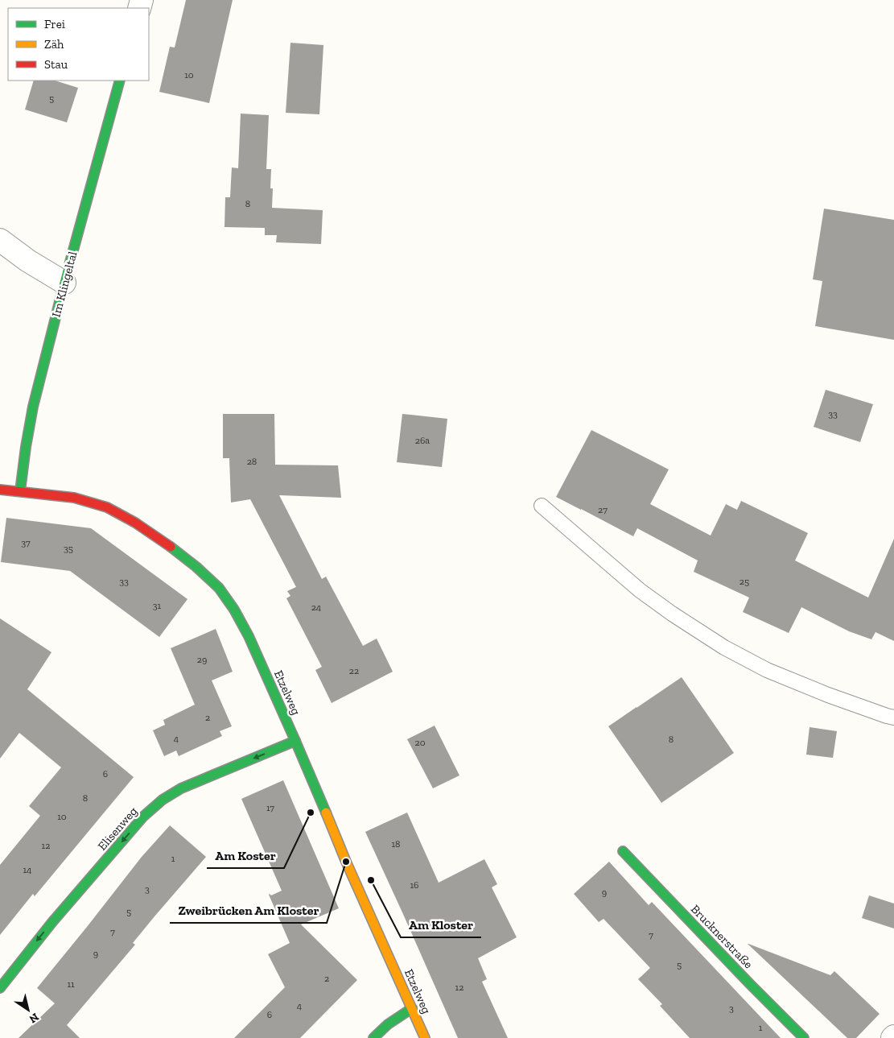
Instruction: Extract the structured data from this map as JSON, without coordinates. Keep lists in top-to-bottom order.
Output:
{
  "streets": {
    "street": [
      "Im Klingeltal",
      "Etzelweg",
      "Elisenweg",
      "Brucknerstraße"
    ]
  },
  "crossings": [
    ["Im Klingeltal", "Etzelweg"],
    ["Etzelweg", "Elisenweg"]
  ],
  "one_way": ["Elisenweg"],
  "places": ["Am Koster", "Zweibrücken Am Kloster", "Am Kloster"],
  "house_numbers": [
    "10",
    "5",
    "8",
    "33",
    "26a",
    "28",
    "27",
    "37",
    "35",
    "33",
    "25",
    "31",
    "24",
    "29",
    "22",
    "2",
    "4",
    "8",
    "20",
    "6",
    "8",
    "17",
    "10",
    "18",
    "12",
    "1",
    "14",
    "16",
    "3",
    "9",
    "5",
    "7",
    "7",
    "9",
    "5",
    "2",
    "11",
    "12",
    "4",
    "3",
    "6",
    "1"
  ],
  "legend": ["Frei", "Zäh", "Stau"],
  "north": "bottom right"
}
